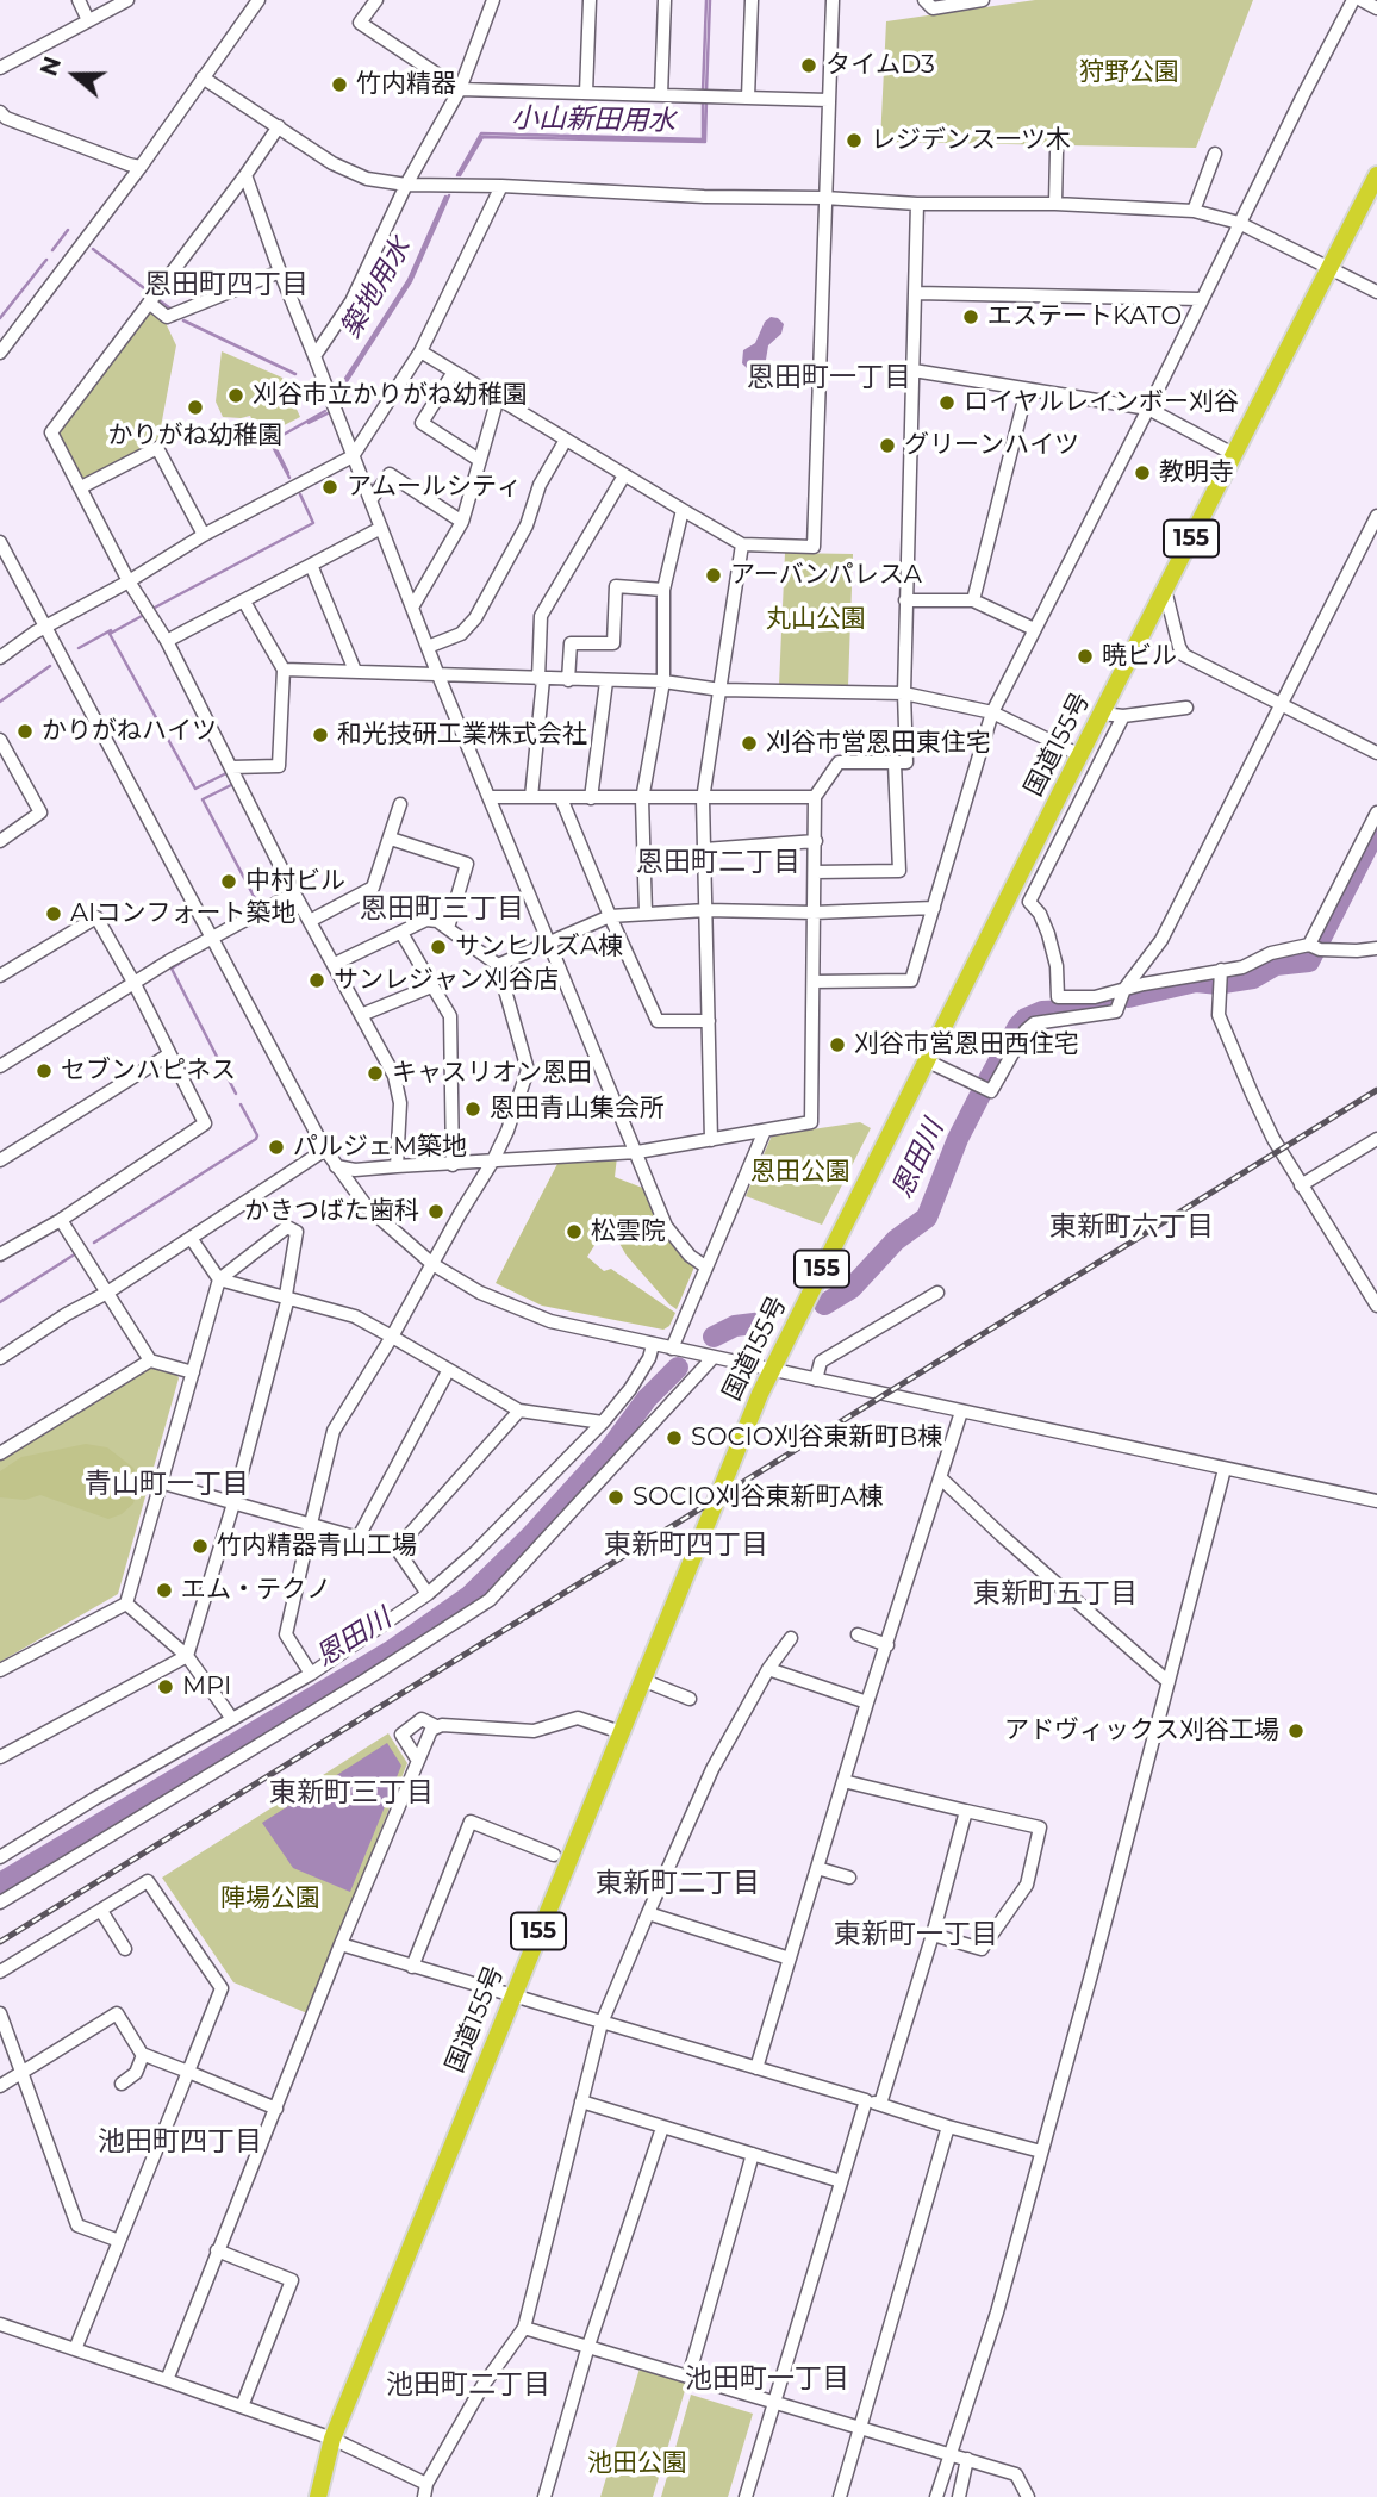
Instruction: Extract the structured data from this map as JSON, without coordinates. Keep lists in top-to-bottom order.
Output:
{
  "streets": {
    "highway": ["155", "国道155号"]
  },
  "districts": [
    "恩田町四丁目",
    "恩田町一丁目",
    "恩田町二丁目",
    "恩田町三丁目",
    "東新町六丁目",
    "青山町一丁目",
    "東新町四丁目",
    "東新町五丁目",
    "東新町三丁目",
    "東新町二丁目",
    "東新町一丁目",
    "池田町四丁目",
    "池田町一丁目",
    "池田町二丁目"
  ],
  "water": ["小山新田用水", "築地用水", "恩田川"],
  "parks": [
    "狩野公園",
    "丸山公園",
    "恩田公園",
    "陣場公園",
    "池田公園"
  ],
  "places": [
    "タイムD3",
    "竹内精器",
    "レジデンス一ツ木",
    "エステートKATO",
    "刈谷市立かりがね幼稚園",
    "ロイヤルレインボー刈谷",
    "かりがね幼稚園",
    "グリーンハイツ",
    "教明寺",
    "アムールシティ",
    "アーバンパレスA",
    "暁ビル",
    "かりがねハイツ",
    "和光技研工業株式会社",
    "刈谷市営恩田東住宅",
    "中村ビル",
    "AIコンフォート築地",
    "サンヒルズA棟",
    "サンレジャン刈谷店",
    "刈谷市営恩田西住宅",
    "セブンハピネス",
    "キャスリオン恩田",
    "恩田青山集会所",
    "パルジェM築地",
    "かきつばた歯科",
    "松雲院",
    "SOCIO刈谷東新町B棟",
    "SOCIO刈谷東新町A棟",
    "竹内精器青山工場",
    "エム・テクノ",
    "MPI",
    "アドヴィックス刈谷工場"
  ],
  "north": "left"
}
